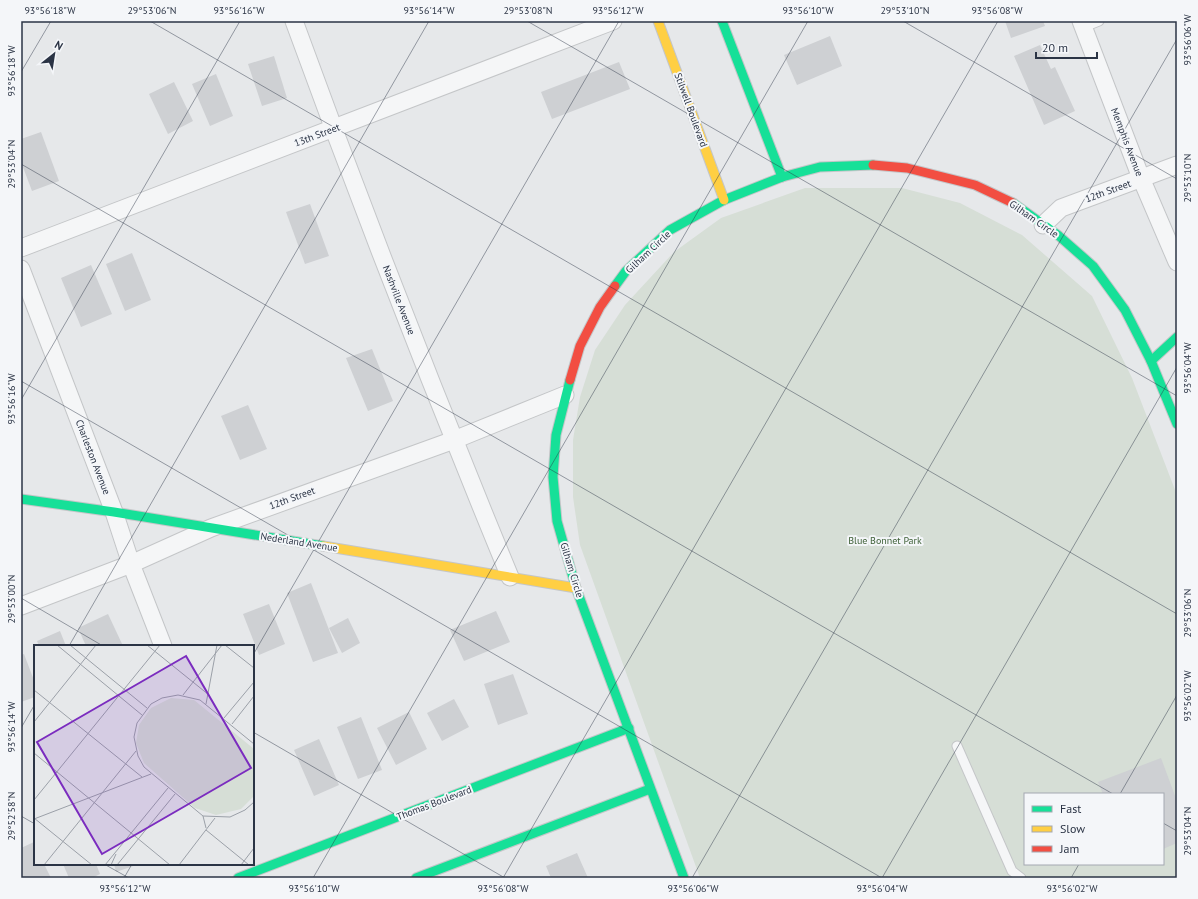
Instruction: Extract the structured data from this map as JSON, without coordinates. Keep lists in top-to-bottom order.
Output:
{
  "streets": {
    "main road": [
      "Stilwell Boulevard",
      "Gilham Circle",
      "Nederland Avenue",
      "Thomas Boulevard"
    ],
    "street": [
      "13th Street",
      "Memphis Avenue",
      "12th Street",
      "Nashville Avenue",
      "Charleston Avenue"
    ]
  },
  "crossings": [
    ["Stilwell Boulevard", "Gilham Circle"],
    ["13th Street", "Nashville Avenue"],
    ["Memphis Avenue", "12th Street"],
    ["12th Street", "Gilham Circle"],
    ["12th Street", "Nashville Avenue"],
    ["12th Street", "Charleston Avenue"],
    ["12th Street", "Nederland Avenue"],
    ["Gilham Circle", "Nederland Avenue"],
    ["Gilham Circle", "Thomas Boulevard"],
    ["Nashville Avenue", "Nederland Avenue"],
    ["Charleston Avenue", "Nederland Avenue"]
  ],
  "parks": ["Blue Bonnet Park"],
  "legend": ["Fast", "Slow", "Jam"],
  "scale_bar": "20 m",
  "north": "top right",
  "coordinates": [
    "93°56'18\"W",
    "29°53'06\"N",
    "93°56'16\"W",
    "93°56'14\"W",
    "29°53'08\"N",
    "93°56'12\"W",
    "93°56'10\"W",
    "29°53'10\"N",
    "93°56'08\"W",
    "93°56'06\"W",
    "29°53'04\"N",
    "93°56'04\"W",
    "29°53'00\"N",
    "93°56'02\"W",
    "29°52'58\"N"
  ]
}
